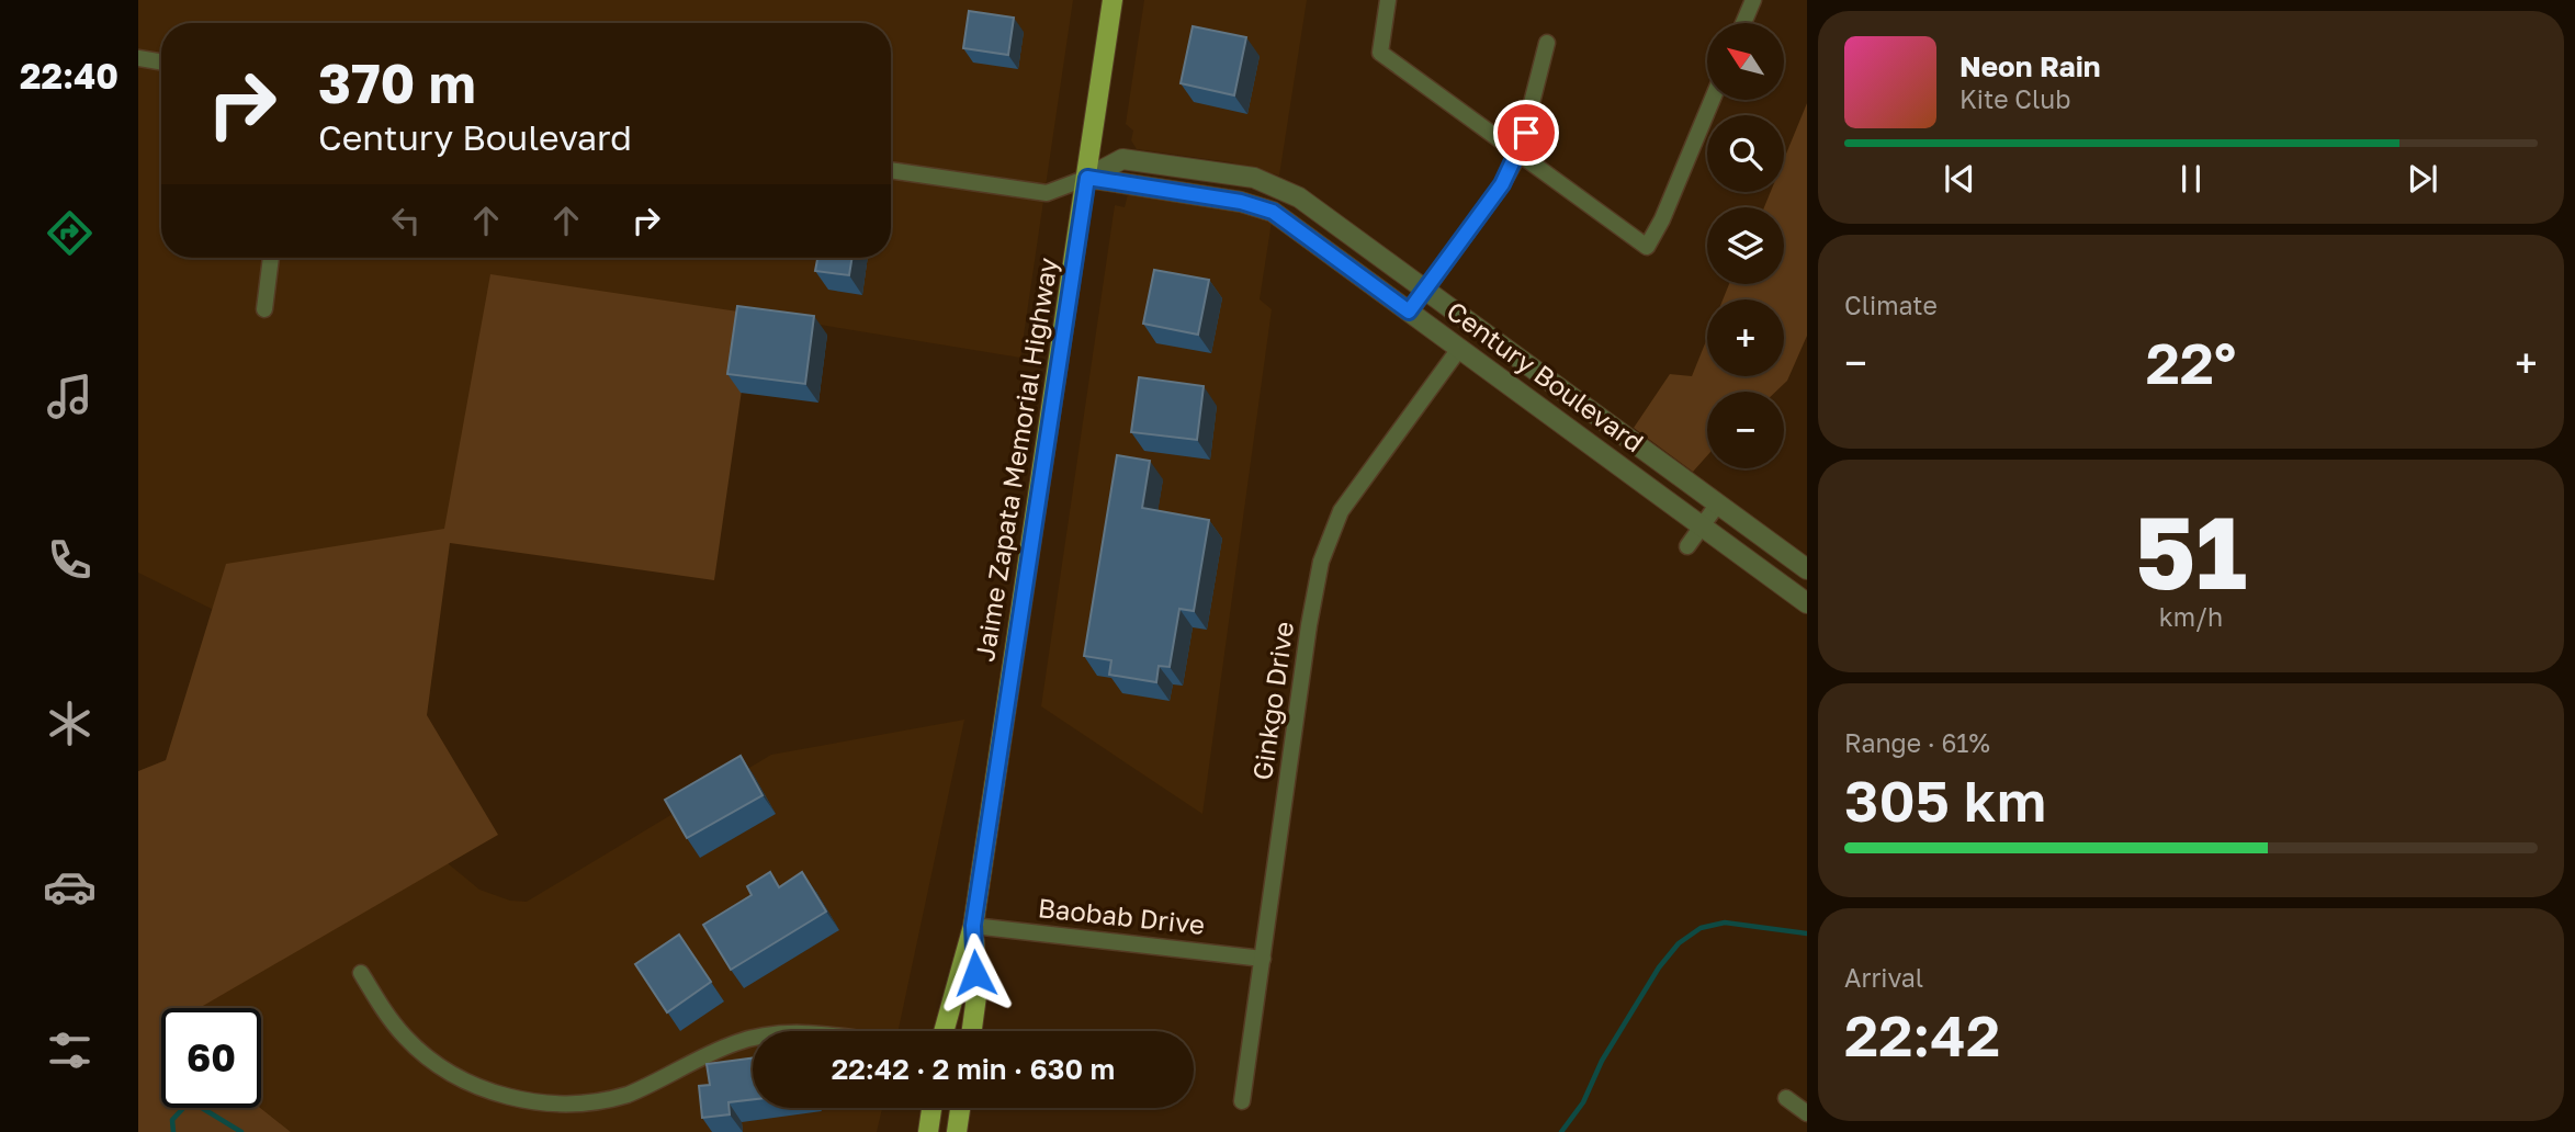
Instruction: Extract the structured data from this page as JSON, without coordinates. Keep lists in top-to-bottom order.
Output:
{
  "streets": {
    "main road": ["Jaime Zapata Memorial Highway"],
    "street": ["Century Boulevard", "Ginkgo Drive", "Baobab Drive"]
  },
  "crossings": [
    ["Century Boulevard", "Jaime Zapata Memorial Highway"],
    ["Century Boulevard", "Ginkgo Drive"],
    ["Jaime Zapata Memorial Highway", "Baobab Drive"],
    ["Ginkgo Drive", "Baobab Drive"]
  ],
  "north": "top left",
  "page": {
    "tabs": "22:40",
    "map_buttons": ["+", "−"],
    "turn": ["370 m", "Century Boulevard"],
    "song": ["Neon Rain", "Kite Club"],
    "tile": [
      "Climate",
      ["51", "km/h"],
      ["Range · 61%", "305 km"],
      ["Arrival", "22:42"]
    ],
    "heat": ["−", "22°", "+"],
    "limit": "60",
    "trip": "22:42 · 2 min · 630 m"
  }
}
